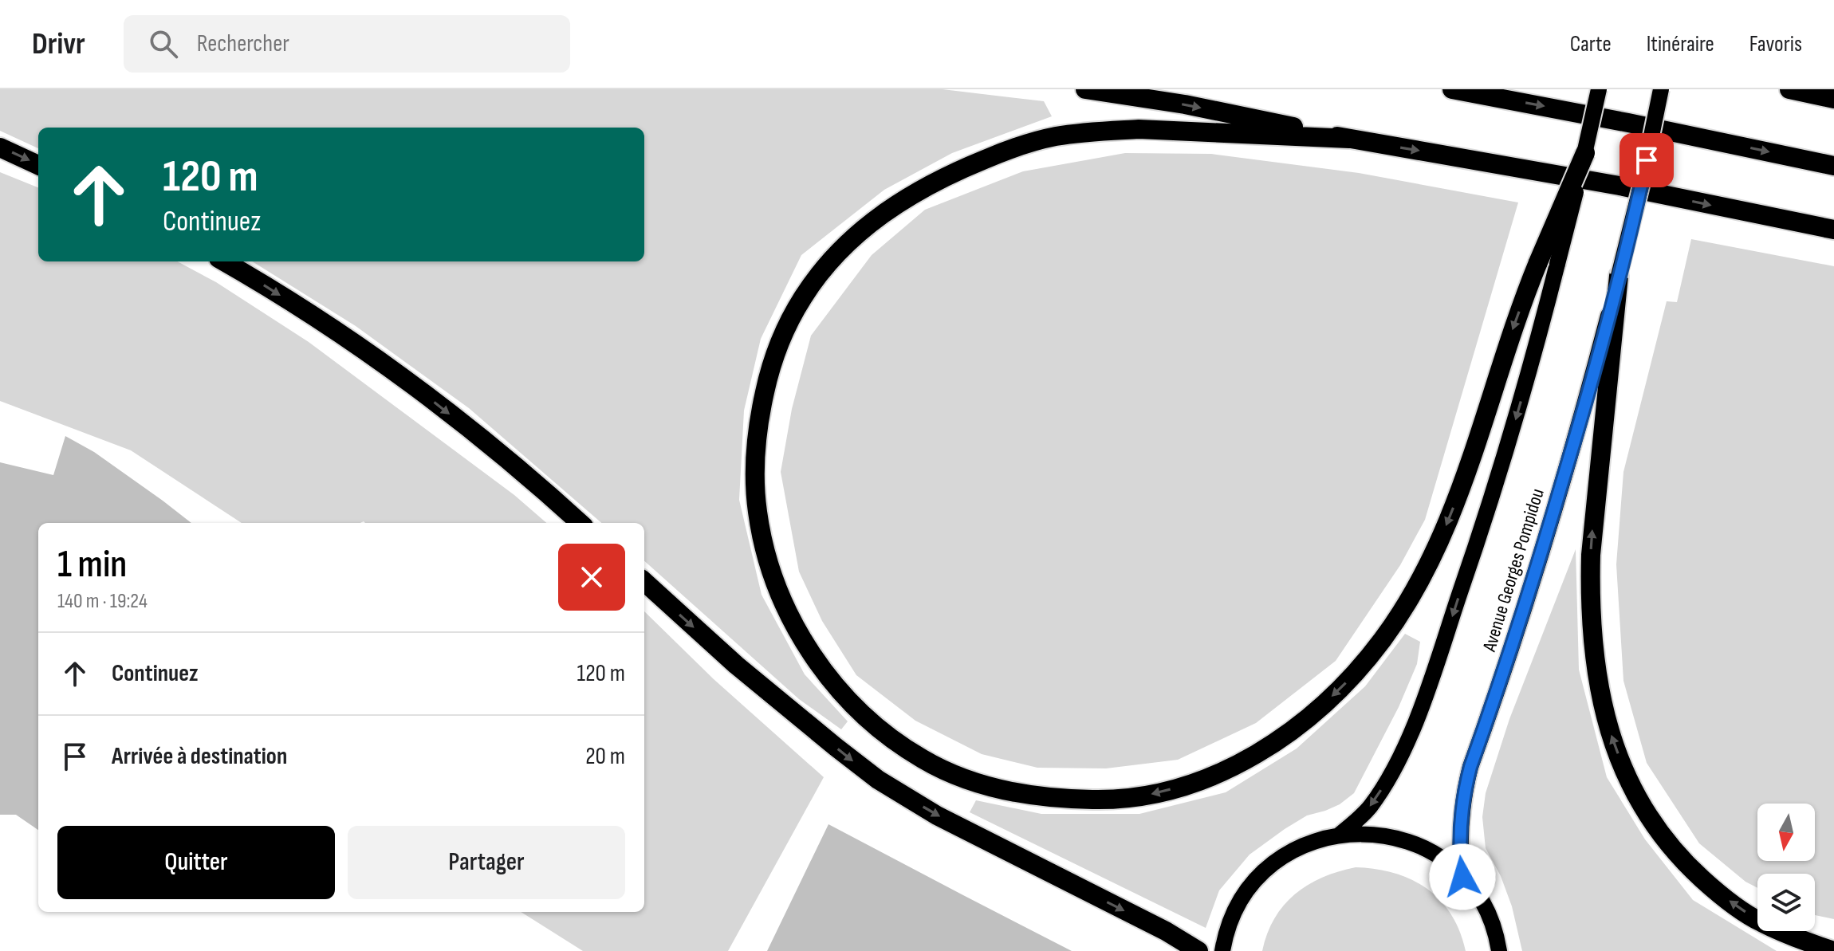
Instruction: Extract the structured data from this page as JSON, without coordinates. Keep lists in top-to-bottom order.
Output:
{
  "streets": {
    "main road": ["Avenue Georges Pompidou"]
  },
  "north": "bottom",
  "page": {
    "header": "Drivr",
    "search": "Rechercher",
    "nav": ["Carte", "Itinéraire", "Favoris"],
    "turn": ["120 m", "Continuez"],
    "heading": ["1 min", "140 m · 19:24"],
    "list": [
      {
        "name": "Continuez",
        "value": "120 m"
      },
      {
        "name": "Arrivée à destination",
        "value": "20 m"
      }
    ],
    "buttons": ["Quitter", "Partager"]
  }
}
